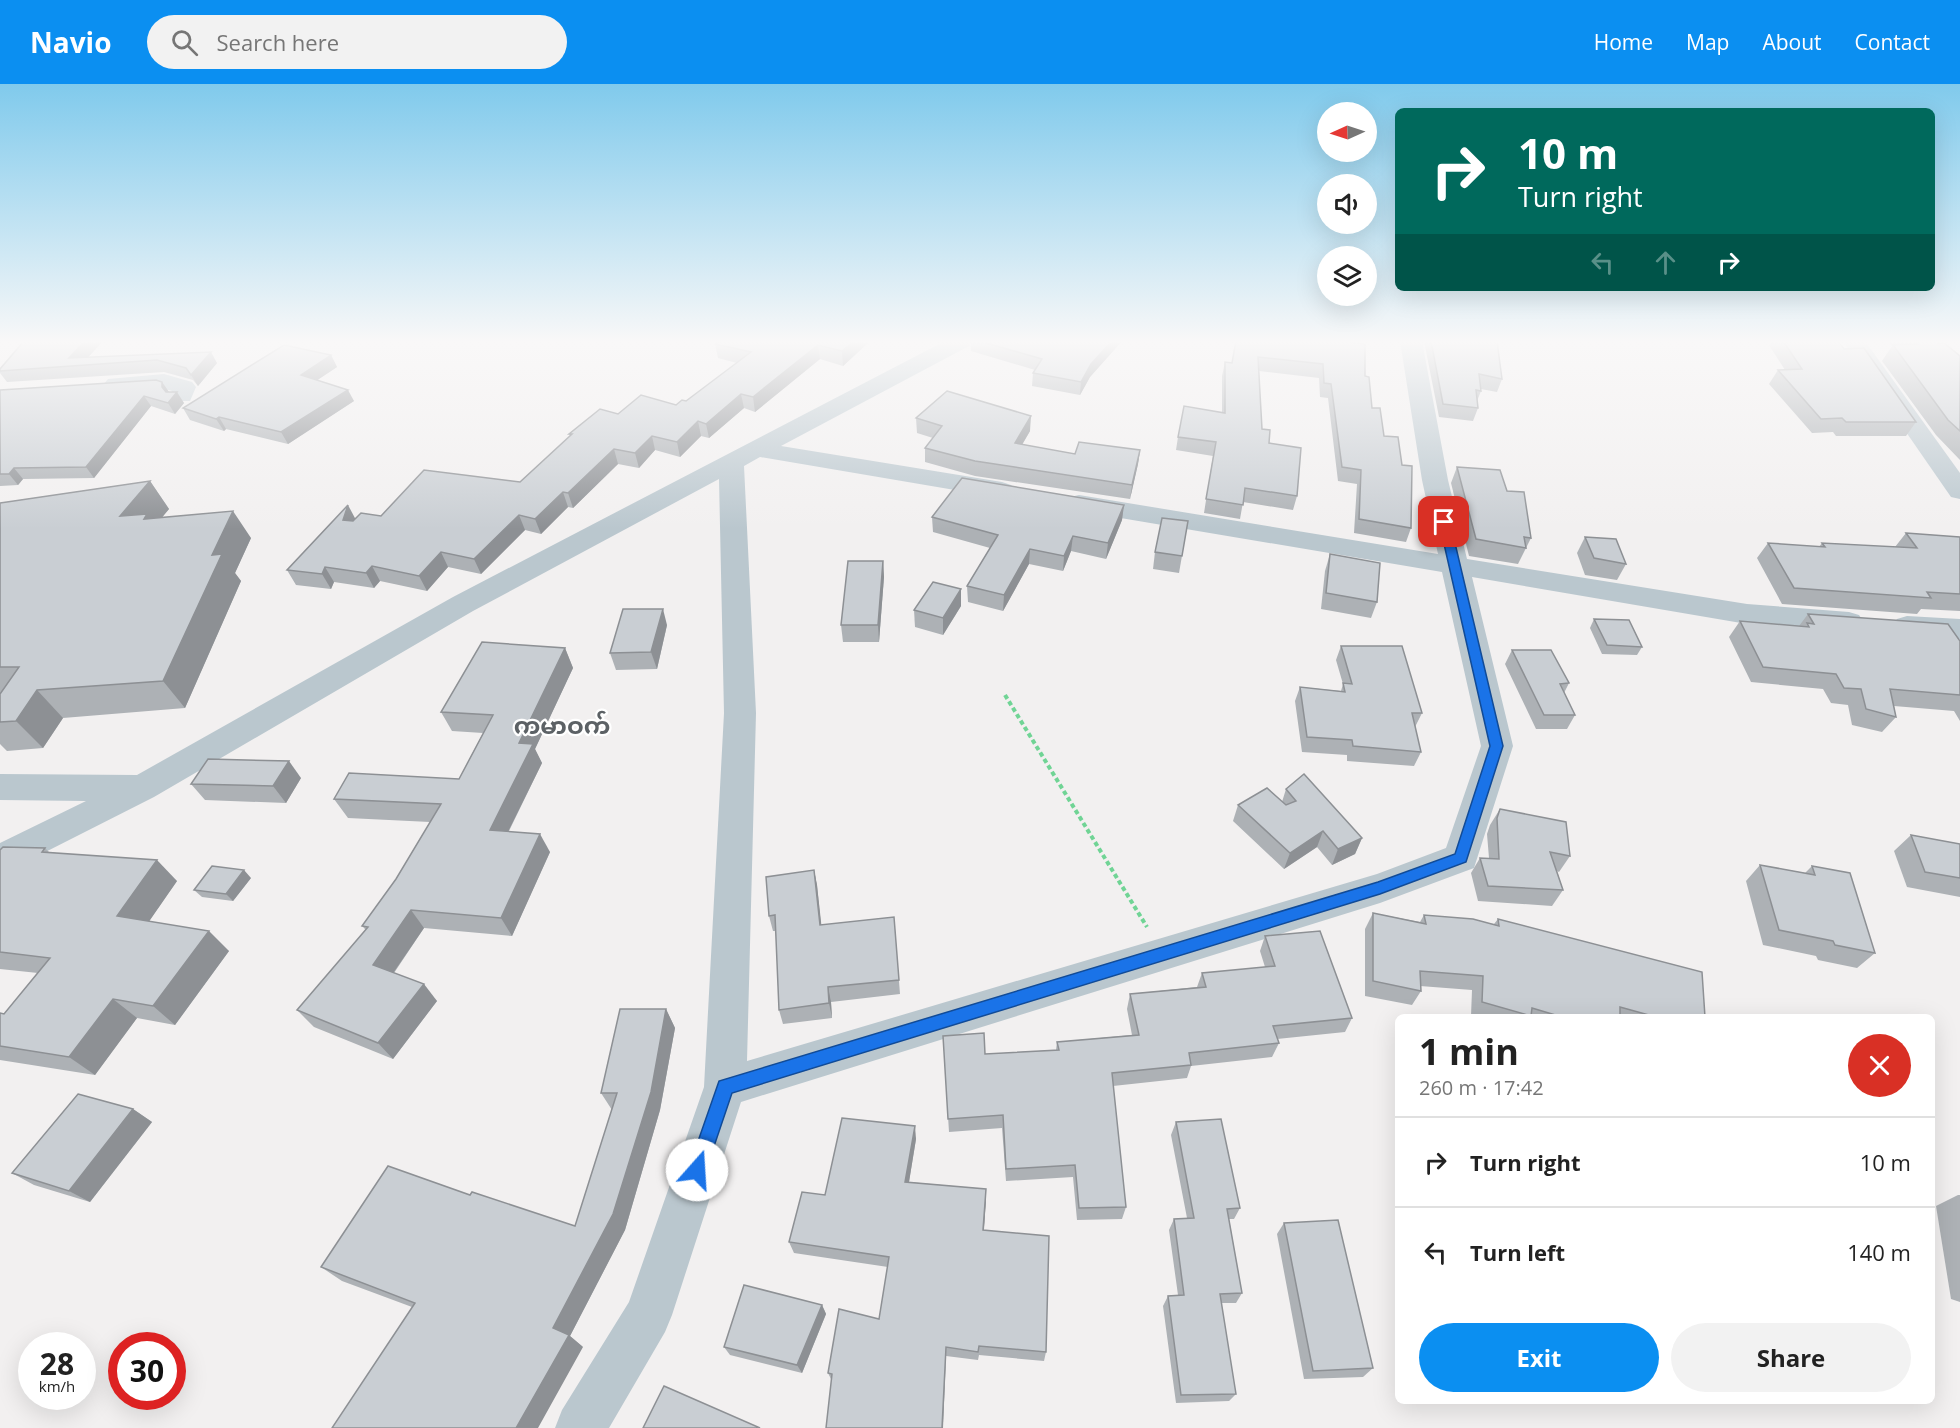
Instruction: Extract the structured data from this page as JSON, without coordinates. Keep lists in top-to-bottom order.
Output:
{
  "districts": ["ကမာဝက်"],
  "north": "left",
  "page": {
    "header": "Navio",
    "search": "Search here",
    "nav": [
      "Home",
      "Map",
      "About",
      "Contact"
    ],
    "turn": ["10 m", "Turn right"],
    "heading": ["1 min", "260 m · 17:42"],
    "list": [
      {
        "name": "Turn right",
        "value": "10 m"
      },
      {
        "name": "Turn left",
        "value": "140 m"
      }
    ],
    "buttons": ["Exit", "Share"],
    "speed": "28 km/h",
    "limit": "30"
  }
}
